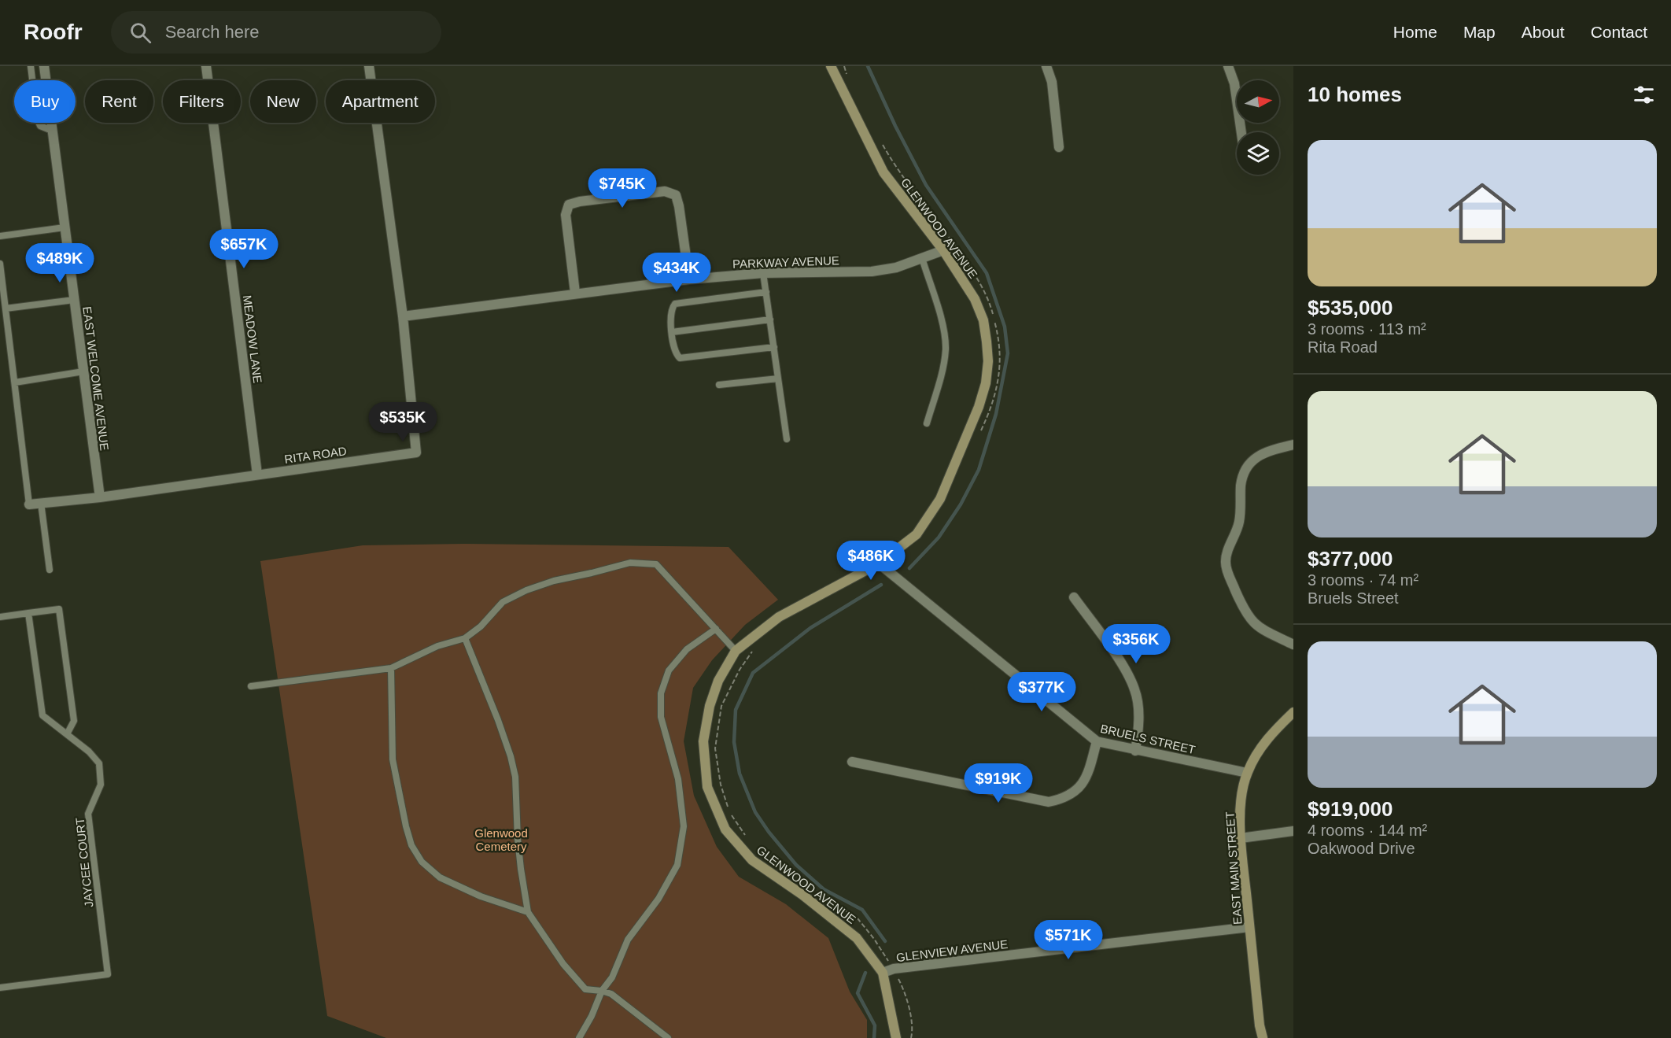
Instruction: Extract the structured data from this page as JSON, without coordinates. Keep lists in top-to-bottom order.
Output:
{
  "streets": {
    "street": [
      "GLENWOOD AVENUE",
      "PARKWAY AVENUE",
      "MEADOW LANE",
      "EAST WELCOME AVENUE",
      "RITA ROAD",
      "BRUELS STREET",
      "EAST MAIN STREET",
      "GLENVIEW AVENUE"
    ],
    "lane": ["JAYCEE COURT"]
  },
  "crossings": [
    ["GLENWOOD AVENUE", "PARKWAY AVENUE"],
    ["GLENWOOD AVENUE", "BRUELS STREET"],
    ["GLENWOOD AVENUE", "GLENVIEW AVENUE"],
    ["PARKWAY AVENUE", "RITA ROAD"],
    ["MEADOW LANE", "RITA ROAD"],
    ["EAST WELCOME AVENUE", "RITA ROAD"],
    ["BRUELS STREET", "EAST MAIN STREET"],
    ["EAST MAIN STREET", "GLENVIEW AVENUE"]
  ],
  "parks": ["Glenwood Cemetery"],
  "north": "right",
  "page": {
    "header": "Roofr",
    "search": "Search here",
    "nav": [
      "Home",
      "Map",
      "About",
      "Contact"
    ],
    "heading": "10 homes",
    "chip": [
      "Buy",
      "Rent",
      "Filters",
      "New",
      "Apartment"
    ],
    "list": [
      {
        "name": "$535,000",
        "note": "3 rooms · 113 m² · Rita Road"
      },
      {
        "name": "$377,000",
        "note": "3 rooms · 74 m² · Bruels Street"
      },
      {
        "name": "$919,000",
        "note": "4 rooms · 144 m² · Oakwood Drive"
      }
    ],
    "price": [
      "$745K",
      "$657K",
      "$489K",
      "$434K",
      "$535K",
      "$486K",
      "$356K",
      "$377K",
      "$919K",
      "$571K"
    ]
  }
}
